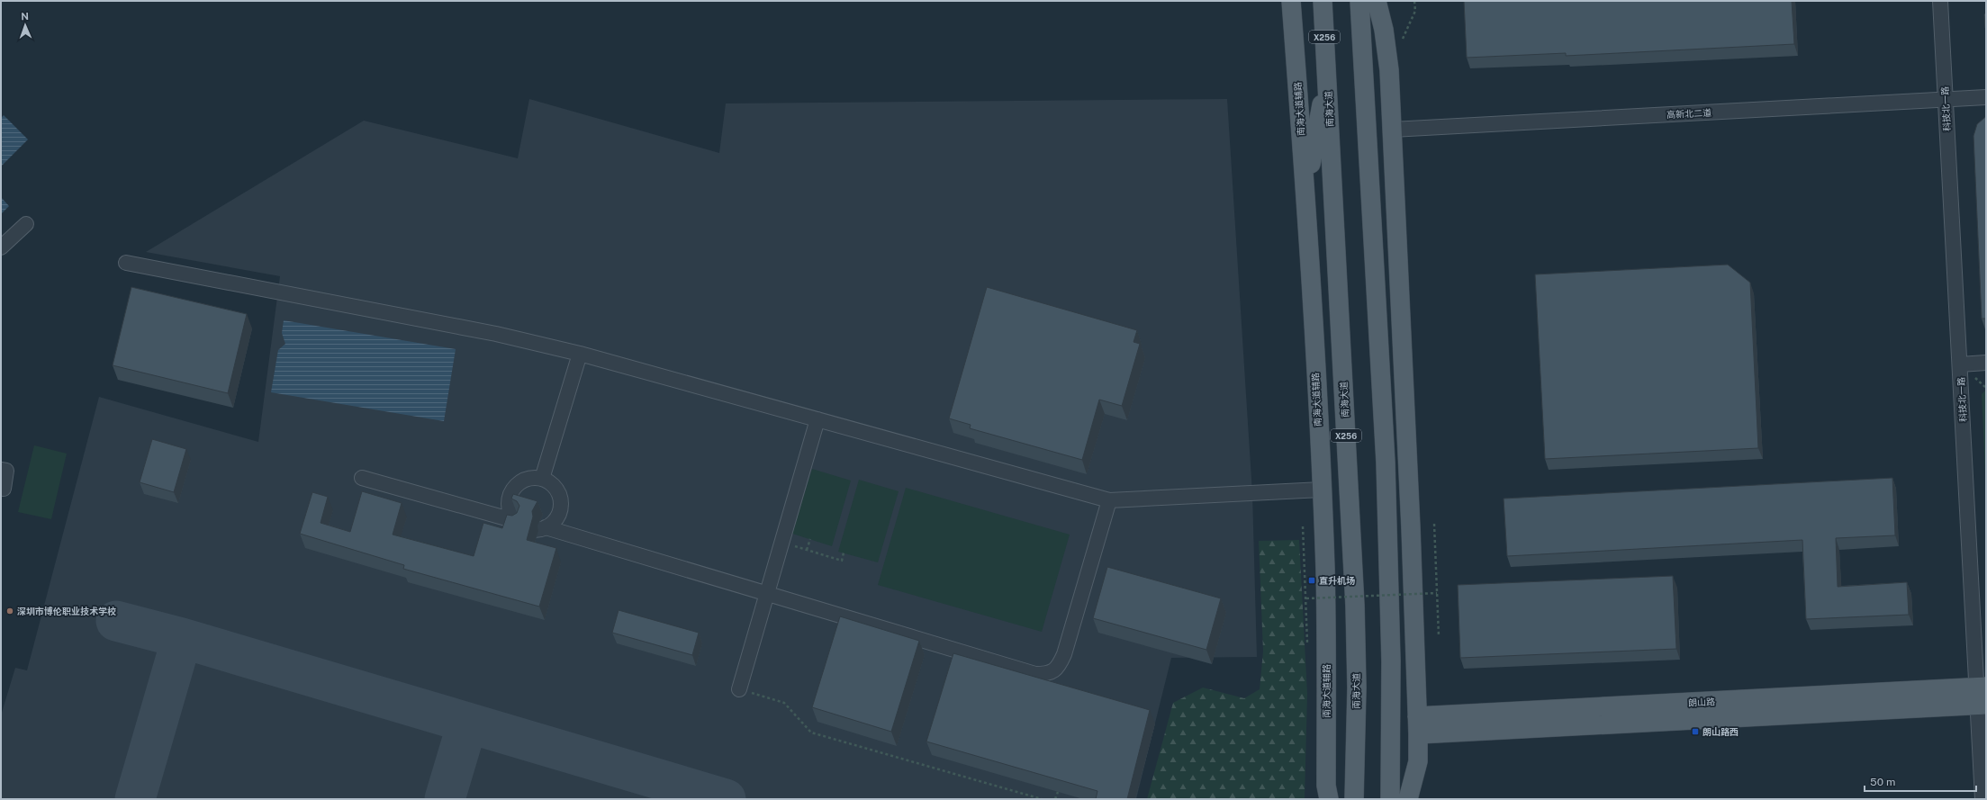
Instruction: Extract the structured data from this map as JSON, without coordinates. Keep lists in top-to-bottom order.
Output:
{
  "streets": {
    "main road": [
      "X256",
      "南海大道辅路",
      "南海大道",
      "朗山路"
    ],
    "street": ["科技北一路", "高新北二道"]
  },
  "crossings": [
    ["科技北一路", "高新北二道"],
    ["科技北一路", "朗山路"]
  ],
  "places": {
    "transit": ["直升机场", "朗山路西"],
    "other": ["深圳市博伦职业技术学校"]
  },
  "scale_bar": "50 m",
  "north": "top"
}
